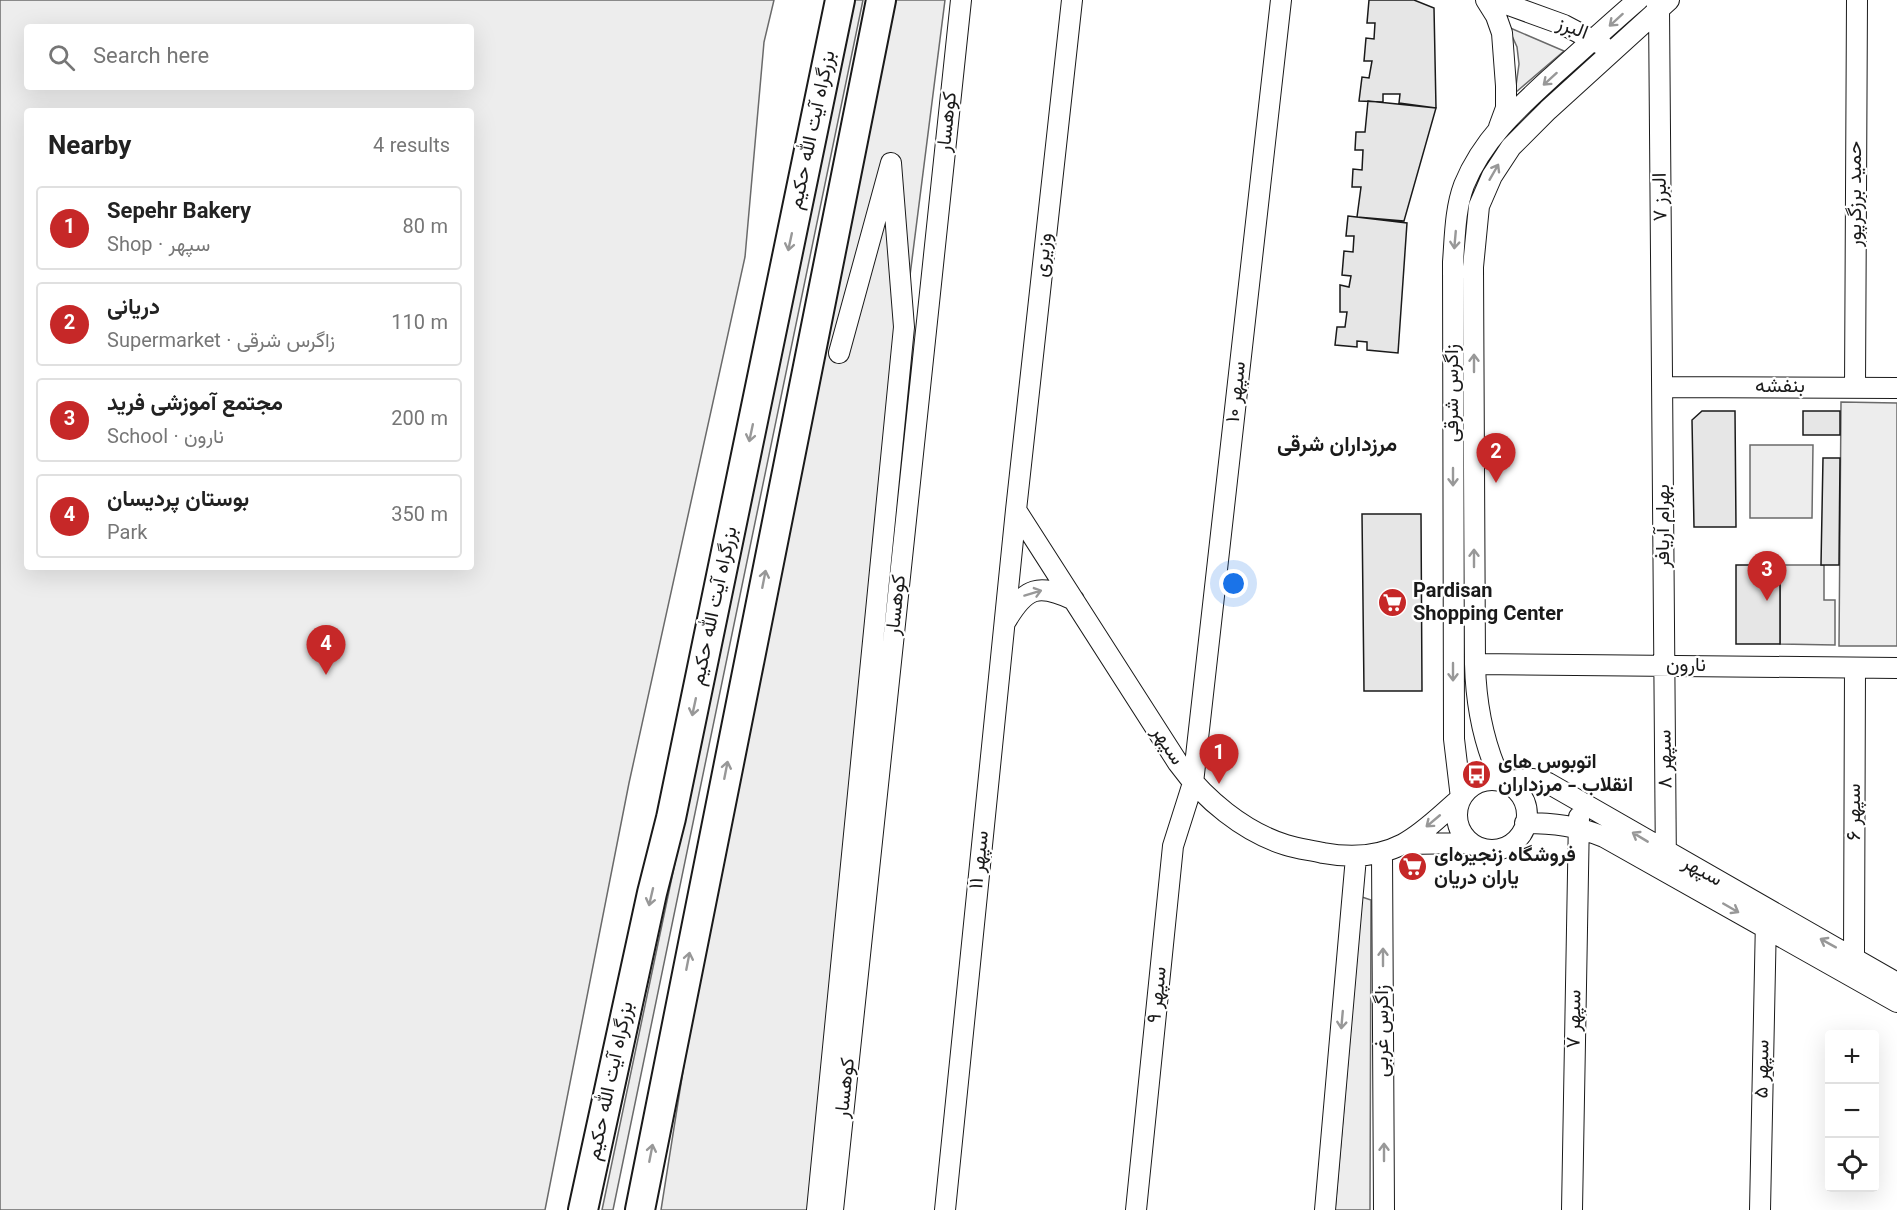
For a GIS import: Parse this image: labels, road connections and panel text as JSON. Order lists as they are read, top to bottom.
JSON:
{
  "streets": {
    "highway": ["بزرگراه آیت الله حکیم"],
    "street": [
      "البرز",
      "کوهسار",
      "حمید برزگرپور",
      "البرز ۷",
      "وزیری",
      "بنفشه",
      "سپهر ۱۰",
      "زاگرس شرقی",
      "بهرام آریافر",
      "نارون",
      "سپهر",
      "سپهر ۸",
      "سپهر ۶",
      "سپهر ۱۱",
      "سپهر ۹",
      "سپهر ۷",
      "زاگرس غربی",
      "سپهر ۵"
    ]
  },
  "crossings": [
    ["البرز", "زاگرس شرقی"],
    ["حمید برزگرپور", "بنفشه"],
    ["البرز ۷", "بنفشه"],
    ["البرز ۷", "بهرام آریافر"],
    ["وزیری", "سپهر"],
    ["وزیری", "سپهر ۱۱"],
    ["بنفشه", "بهرام آریافر"],
    ["سپهر ۱۰", "سپهر"],
    ["سپهر ۱۰", "سپهر ۹"],
    ["زاگرس شرقی", "نارون"],
    ["زاگرس شرقی", "سپهر"],
    ["بهرام آریافر", "نارون"],
    ["بهرام آریافر", "سپهر ۸"],
    ["نارون", "سپهر ۸"],
    ["نارون", "سپهر ۶"],
    ["سپهر", "سپهر ۸"],
    ["سپهر", "سپهر ۶"],
    ["سپهر", "سپهر ۱۱"],
    ["سپهر", "سپهر ۹"],
    ["سپهر", "سپهر ۷"],
    ["سپهر", "زاگرس غربی"],
    ["سپهر", "سپهر ۵"]
  ],
  "districts": ["مرزداران شرقی"],
  "places": {
    "supermarket": ["Pardisan Shopping Center", "فروشگاه زنجیره‌ای یاران دریان"],
    "bus stop": ["اتوبوس های انقلاب - مرزداران"]
  },
  "page": {
    "search": "Search here",
    "heading": ["Nearby", "4 results"],
    "list": [
      {
        "mark": "1",
        "name": "Sepehr Bakery",
        "note": "Shop · سپهر",
        "value": "80 m"
      },
      {
        "mark": "2",
        "name": "دریانی",
        "note": "Supermarket · زاگرس شرقی",
        "value": "110 m"
      },
      {
        "mark": "3",
        "name": "مجتمع آموزشی فرید",
        "note": "School · نارون",
        "value": "200 m"
      },
      {
        "mark": "4",
        "name": "بوستان پردیسان",
        "note": "Park",
        "value": "350 m"
      }
    ],
    "pins": [
      "2",
      "3",
      "4",
      "1"
    ],
    "map_buttons": ["+", "−"]
  }
}
